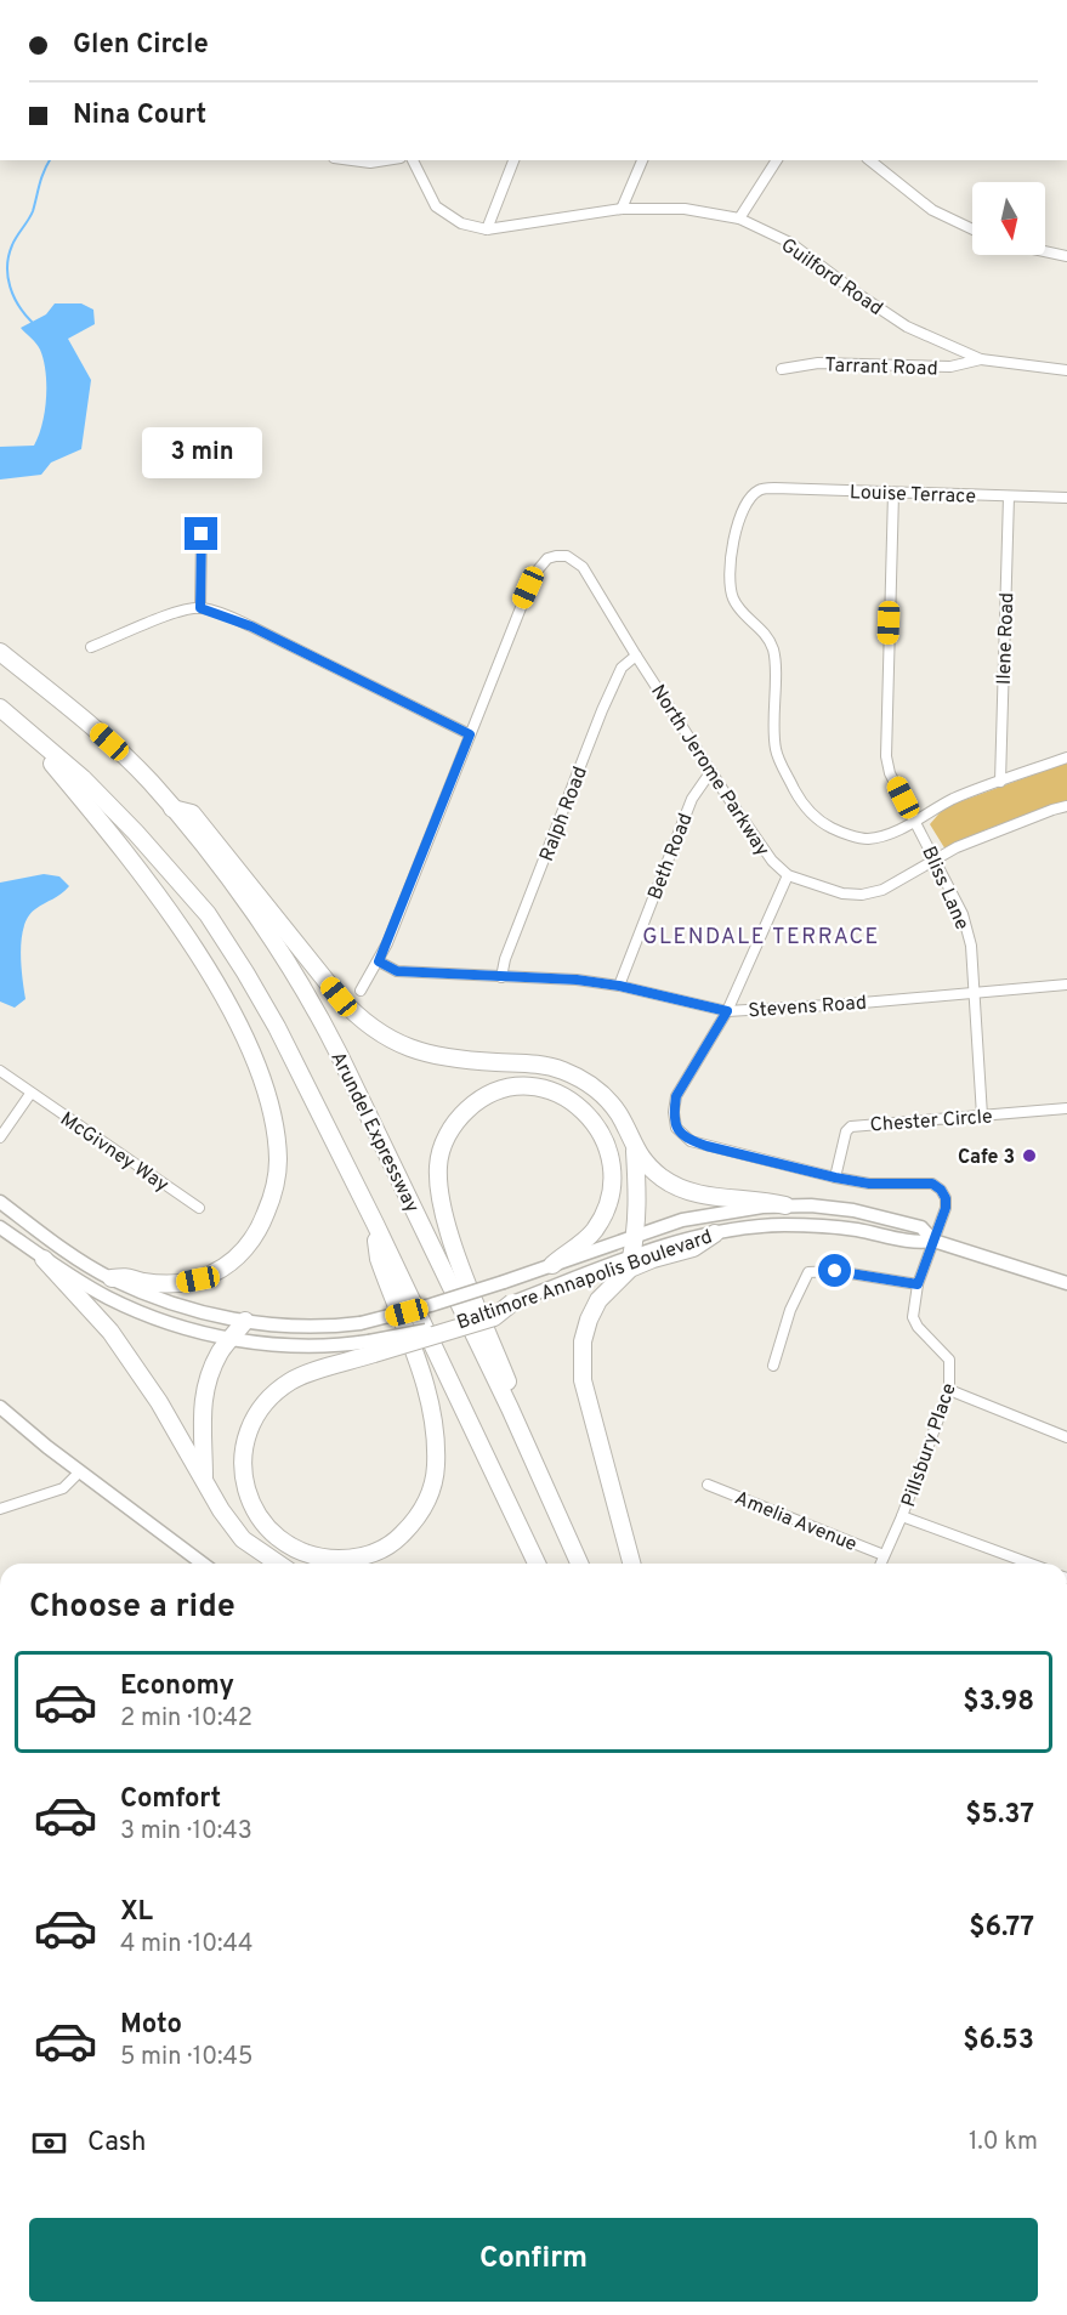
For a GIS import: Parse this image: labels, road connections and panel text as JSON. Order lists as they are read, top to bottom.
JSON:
{
  "streets": {
    "highway": ["Arundel Expressway"],
    "main road": ["Baltimore Annapolis Boulevard"],
    "street": [
      "Guilford Road",
      "Tarrant Road",
      "Louise Terrace",
      "Ilene Road",
      "North Jerome Parkway",
      "Ralph Road",
      "Beth Road",
      "Bliss Lane",
      "Stevens Road",
      "Chester Circle",
      "McGivney Way",
      "Pillsbury Place",
      "Amelia Avenue"
    ]
  },
  "crossings": [
    ["Guilford Road", "Tarrant Road"],
    ["Louise Terrace", "Ilene Road"],
    ["Louise Terrace", "Bliss Lane"],
    ["North Jerome Parkway", "Ralph Road"],
    ["North Jerome Parkway", "Beth Road"],
    ["North Jerome Parkway", "Bliss Lane"],
    ["Ralph Road", "Stevens Road"],
    ["Beth Road", "Stevens Road"],
    ["Bliss Lane", "Stevens Road"],
    ["Bliss Lane", "Chester Circle"],
    ["Chester Circle", "Pillsbury Place"],
    ["Baltimore Annapolis Boulevard", "Pillsbury Place"],
    ["Pillsbury Place", "Amelia Avenue"]
  ],
  "districts": ["GLENDALE TERRACE"],
  "places": ["Cafe 3"],
  "north": "bottom",
  "page": {
    "banner": ["Glen Circle", "Nina Court"],
    "bubble": "3 min",
    "heading": "Choose a ride",
    "list": [
      {
        "name": "Economy",
        "note": "2 min · 10:42",
        "value": "$3.98"
      },
      {
        "name": "Comfort",
        "note": "3 min · 10:43",
        "value": "$5.37"
      },
      {
        "name": "XL",
        "note": "4 min · 10:44",
        "value": "$6.77"
      },
      {
        "name": "Moto",
        "note": "5 min · 10:45",
        "value": "$6.53"
      }
    ],
    "pay": ["Cash", "1.0 km"],
    "buttons": "Confirm"
  }
}
